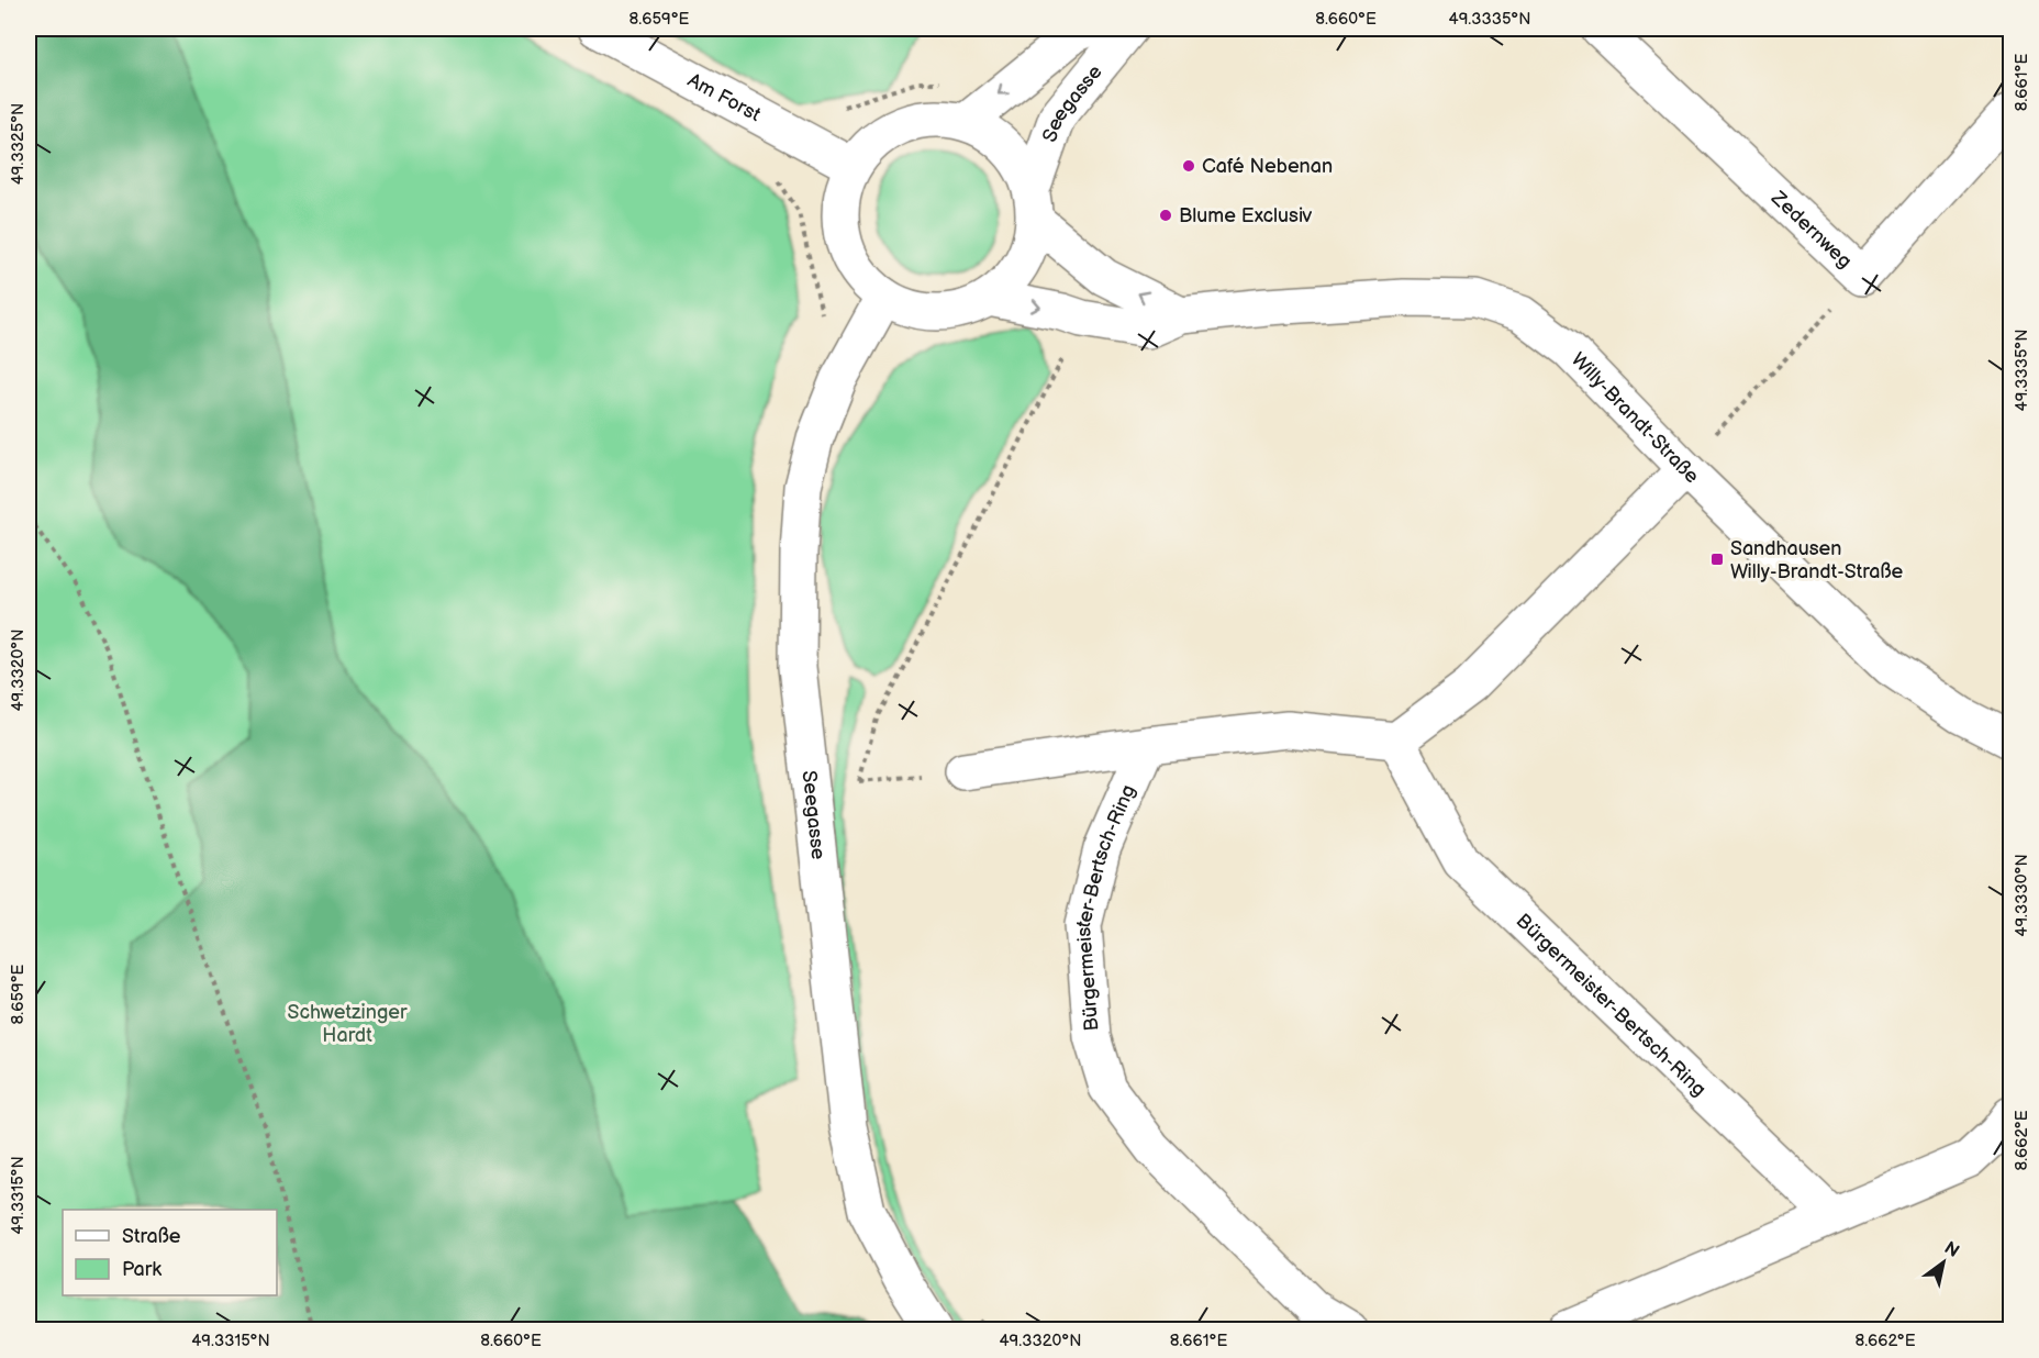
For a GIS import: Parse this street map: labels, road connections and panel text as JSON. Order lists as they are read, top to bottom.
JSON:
{
  "streets": {
    "street": [
      "Am Forst",
      "Seegasse",
      "Zedernweg",
      "Willy-Brandt-Straße",
      "Bürgermeister-Bertsch-Ring"
    ]
  },
  "crossings": [
    ["Am Forst", "Seegasse"],
    ["Am Forst", "Willy-Brandt-Straße"],
    ["Seegasse", "Willy-Brandt-Straße"]
  ],
  "parks": ["Schwetzinger Hardt"],
  "places": {
    "other": ["Café Nebenan", "Blume Exclusiv"],
    "transit": ["Sandhausen Willy-Brandt-Straße"]
  },
  "legend": ["Straße", "Park"],
  "north": "top right",
  "coordinates": [
    "8.659°E",
    "8.660°E",
    "49.3335°N",
    "8.661°E",
    "49.3325°N",
    "49.3320°N",
    "49.3330°N",
    "8.662°E",
    "49.3315°N"
  ]
}
